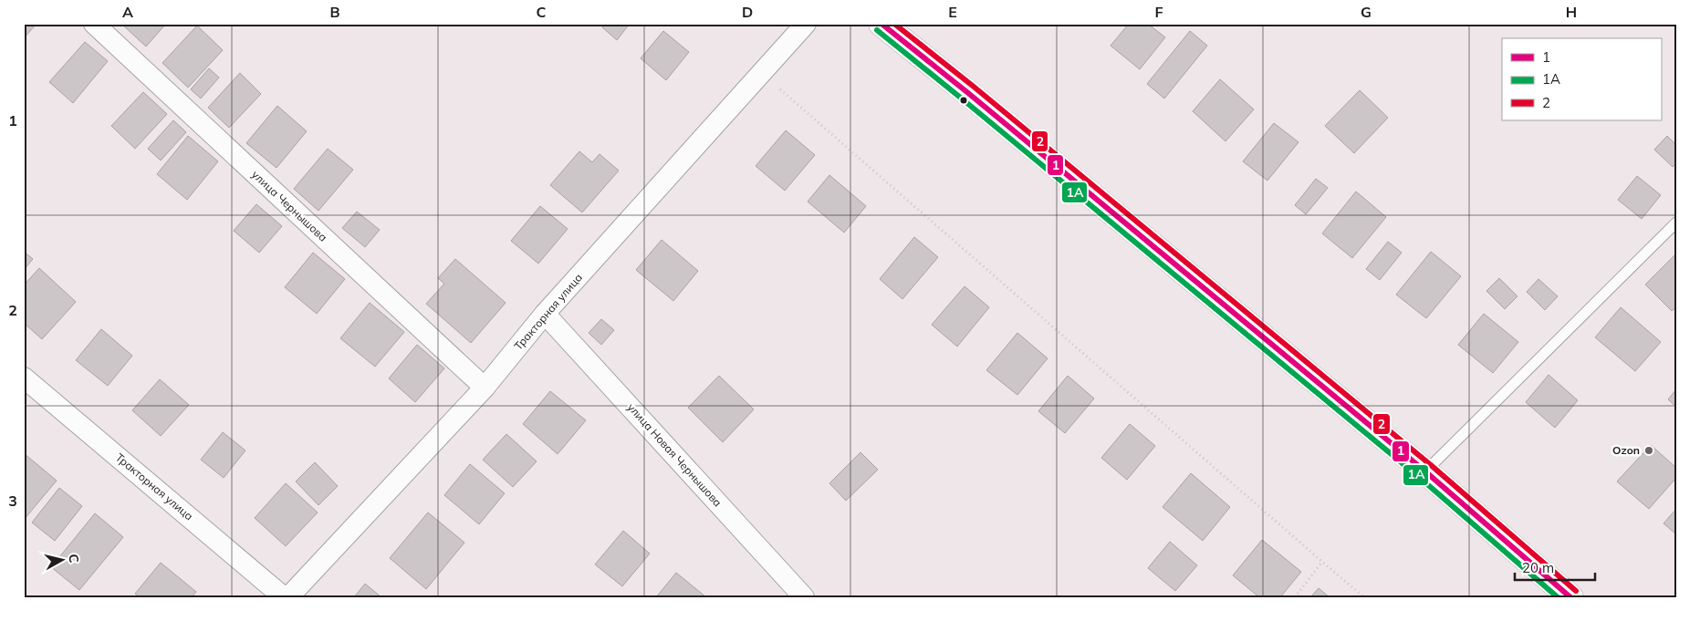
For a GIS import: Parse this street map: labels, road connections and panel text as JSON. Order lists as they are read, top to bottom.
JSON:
{
  "streets": {
    "street": ["улица Чернышова", "Тракторная улица", "улица Новая Чернышова"]
  },
  "crossings": [
    ["улица Чернышова", "Тракторная улица"],
    ["Тракторная улица", "улица Новая Чернышова"]
  ],
  "places": ["Ozon"],
  "lines": ["transit line 1", "transit line 2", "transit line 1А"],
  "legend": ["1", "1А", "2"],
  "scale_bar": "20 m",
  "north": "right",
  "grid": {
    "columns": [
      "A",
      "B",
      "C",
      "D",
      "E",
      "F",
      "G",
      "H"
    ],
    "rows": ["1", "2", "3"]
  }
}
